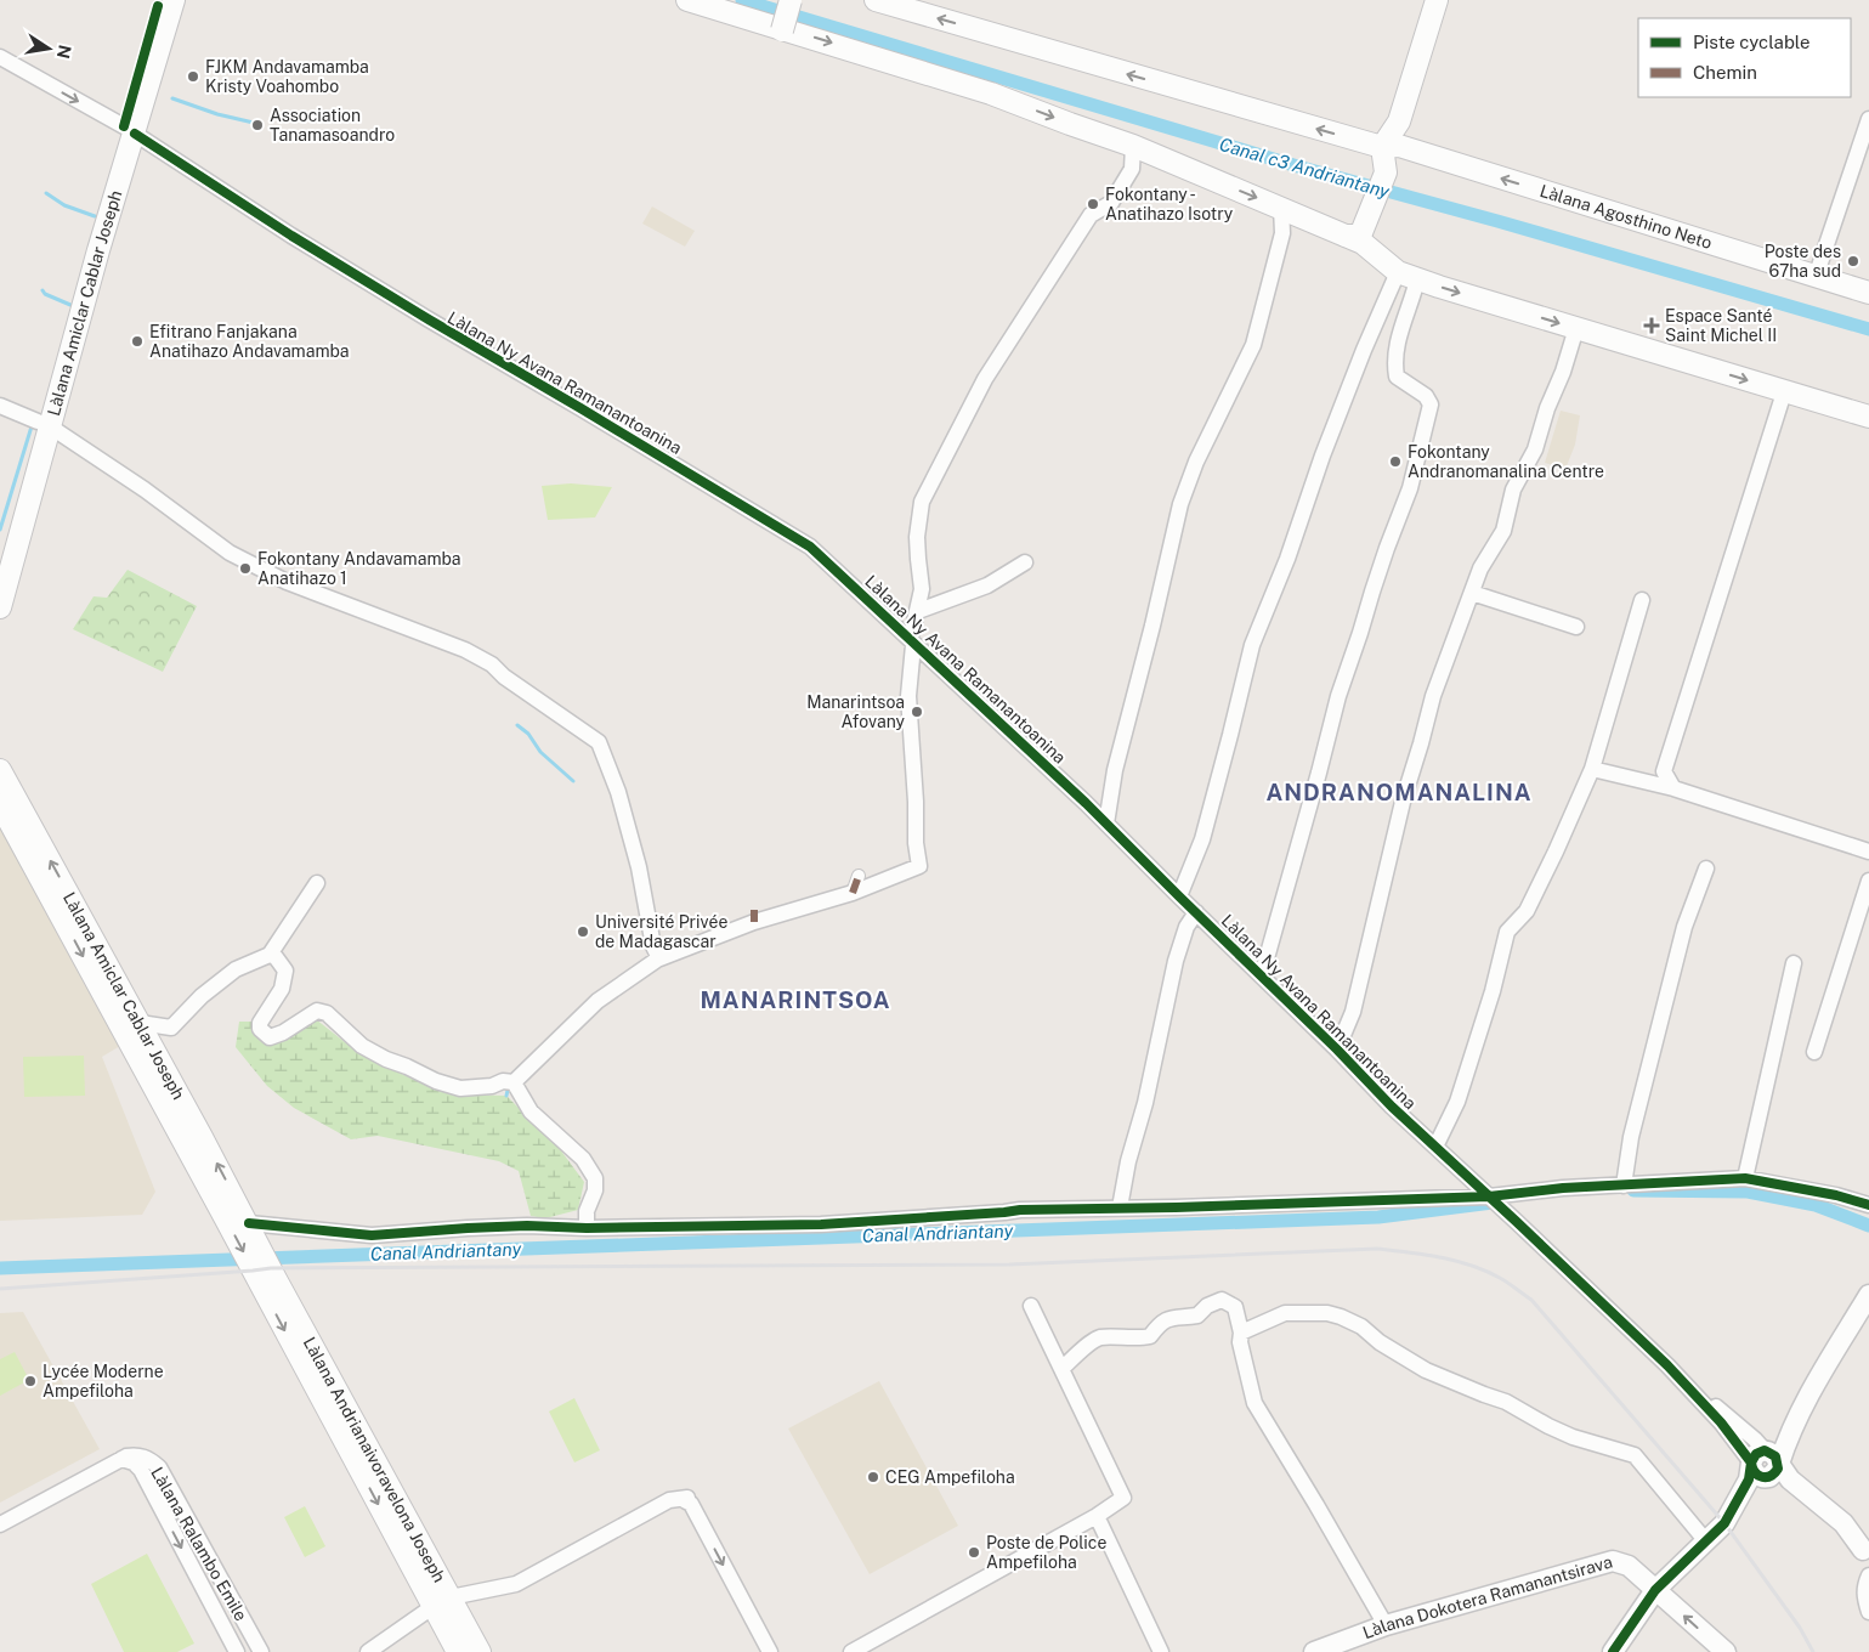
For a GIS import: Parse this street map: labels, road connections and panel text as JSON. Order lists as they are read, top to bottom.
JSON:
{
  "streets": {
    "main road": ["Làlana Agosthino Neto", "Làlana Amiclar Cablar Joseph", "Làlana Andrianaivoravelona Joseph"],
    "street": ["Làlana Ny Avana Ramanantoanina", "Làlana Ralambo Emile", "Làlana Dokotera Ramanantsirava"]
  },
  "crossings": [
    ["Làlana Amiclar Cablar Joseph", "Làlana Ny Avana Ramanantoanina"],
    ["Làlana Amiclar Cablar Joseph", "Làlana Andrianaivoravelona Joseph"]
  ],
  "districts": ["ANDRANOMANALINA", "MANARINTSOA"],
  "water": ["Canal c3 Andriantany", "Canal Andriantany"],
  "places": {
    "other": [
      "FJKM Andavamamba Kristy Voahombo",
      "Association Tanamasoandro",
      "Fokontany - Anatihazo Isotry",
      "Poste des 67ha sud",
      "Efitrano Fanjakana Anatihazo Andavamamba",
      "Fokontany Andranomanalina Centre",
      "Fokontany Andavamamba Anatihazo 1",
      "Manarintsoa Afovany",
      "Université Privée de Madagascar",
      "Lycée Moderne Ampefiloha",
      "CEG Ampefiloha",
      "Poste de Police Ampefiloha"
    ],
    "health": ["Espace Santé Saint Michel II"]
  },
  "legend": ["Piste cyclable", "Chemin"],
  "north": "right"
}
